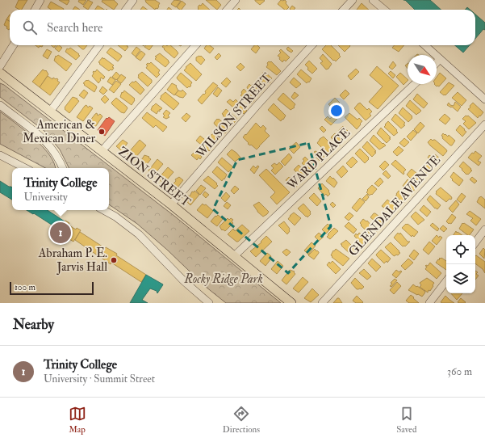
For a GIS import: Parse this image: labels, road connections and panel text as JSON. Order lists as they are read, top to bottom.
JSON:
{
  "streets": {
    "main road": ["ZION STREET"],
    "street": ["WILSON STREET", "WARD PLACE", "GLENDALE AVENUE"]
  },
  "crossings": [
    ["WILSON STREET", "ZION STREET"],
    ["WARD PLACE", "ZION STREET"]
  ],
  "parks": ["Rocky Ridge Park"],
  "places": ["American & Mexican Diner", "Abraham P. E. Jarvis Hall"],
  "scale_bar": "100 m",
  "north": "bottom right",
  "page": {
    "search": "Search here",
    "popup": ["Trinity College", "University"],
    "pins": "1",
    "scale": "100 m",
    "heading": "Nearby",
    "list": [
      {
        "mark": "1",
        "name": "Trinity College",
        "note": "University · Summit Street",
        "value": "360 m"
      }
    ],
    "nav": ["Map", "Directions", "Saved"]
  }
}
